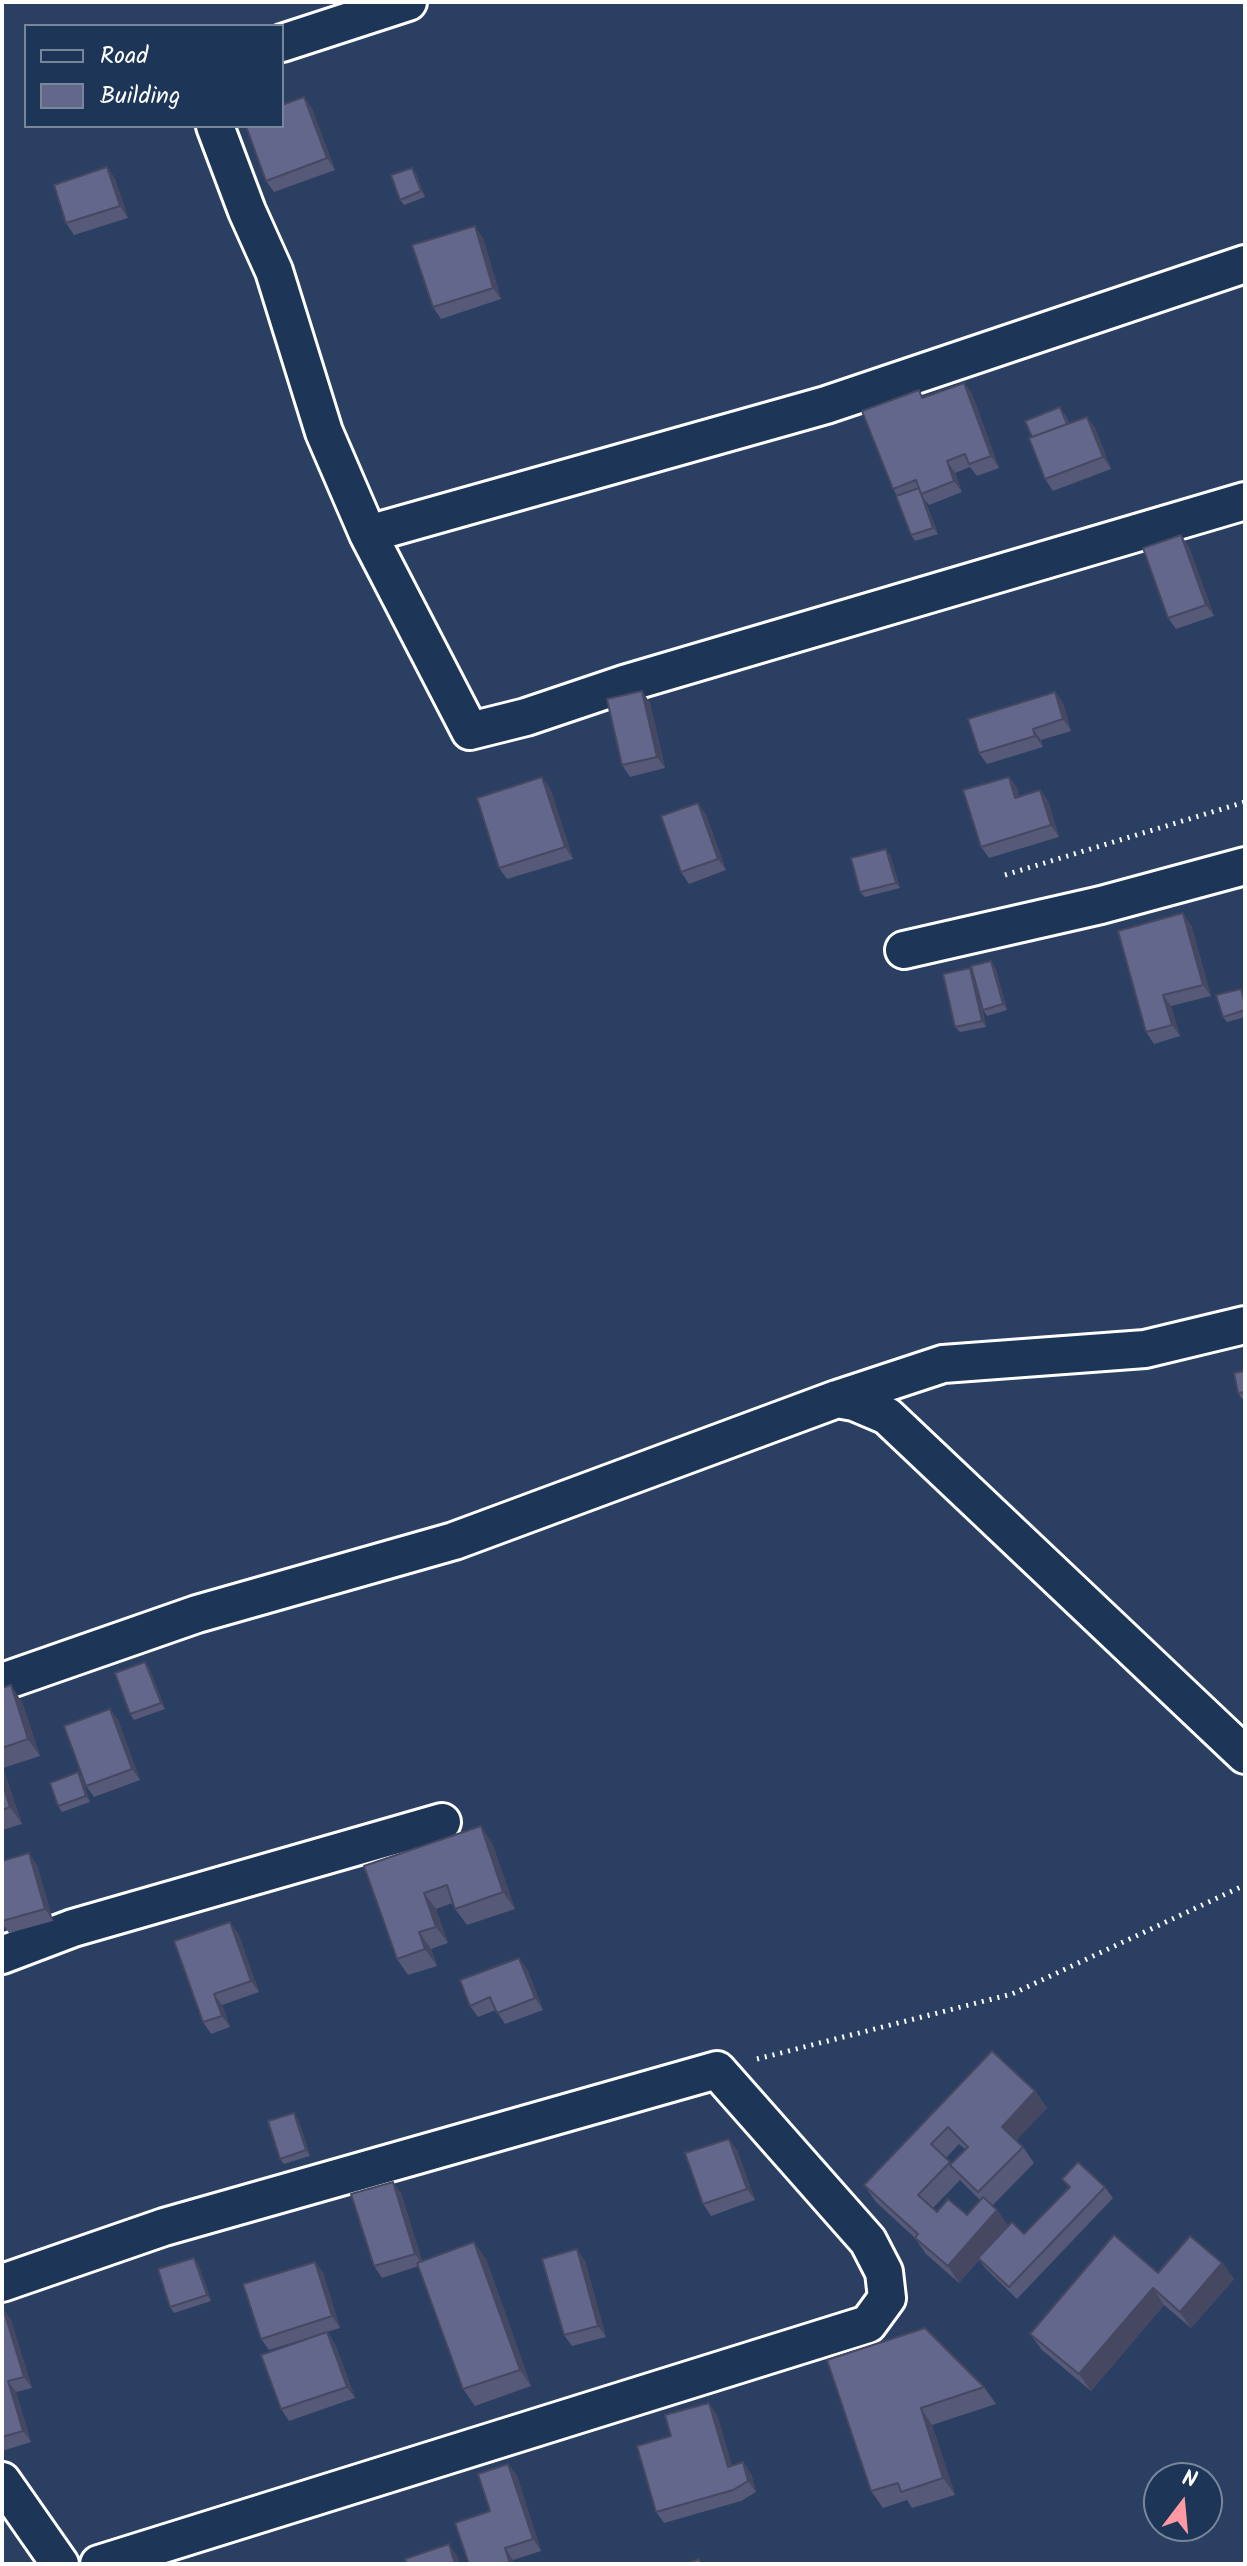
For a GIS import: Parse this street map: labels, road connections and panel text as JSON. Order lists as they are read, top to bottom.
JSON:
{
  "legend": ["Road", "Building"],
  "north": "top"
}
